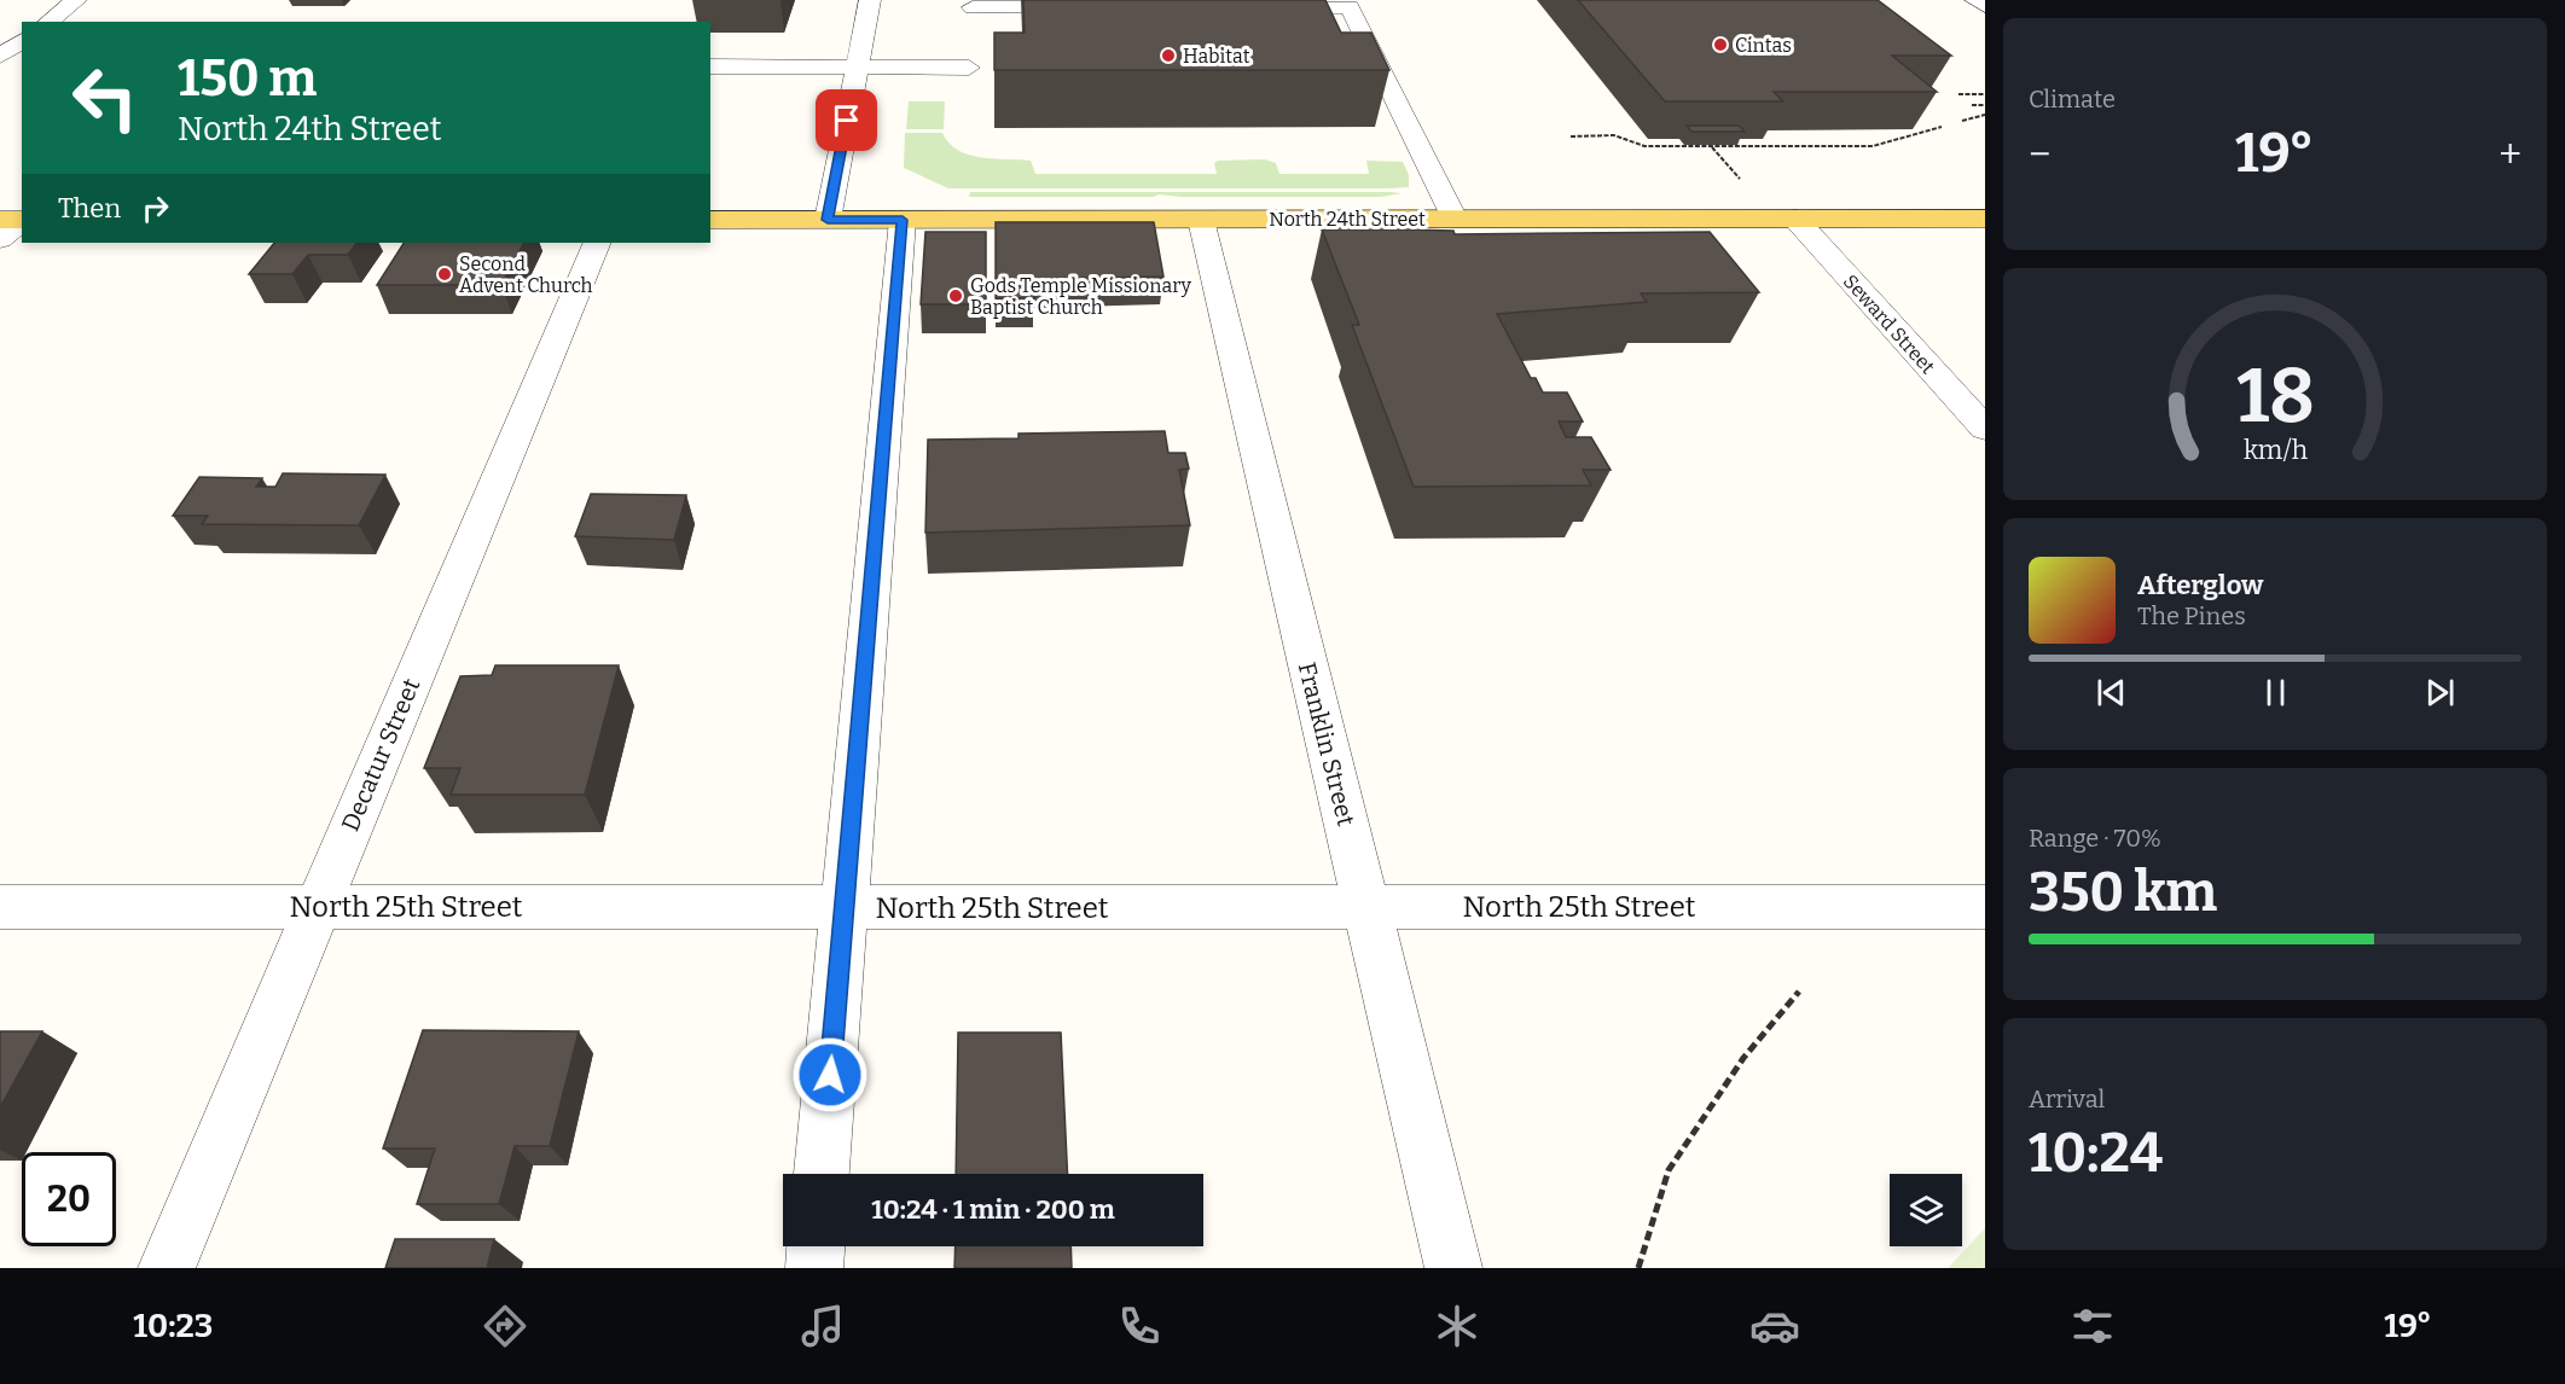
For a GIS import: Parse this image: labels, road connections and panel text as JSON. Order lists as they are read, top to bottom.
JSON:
{
  "streets": {
    "main road": ["North 24th Street"],
    "street": [
      "Seward Street",
      "Franklin Street",
      "Decatur Street",
      "North 25th Street"
    ]
  },
  "crossings": [
    ["North 24th Street", "Seward Street"],
    ["North 24th Street", "Franklin Street"],
    ["Franklin Street", "North 25th Street"],
    ["Decatur Street", "North 25th Street"]
  ],
  "places": [
    "Cintas",
    "Habitat",
    "Second Advent Church",
    "Gods Temple Missionary Baptist Church"
  ],
  "page": {
    "tile": [
      "Climate",
      ["Range · 70%", "350 km"],
      ["Arrival", "10:24"]
    ],
    "turn": ["150 m", "North 24th Street"],
    "heat": ["−", "19°", "+"],
    "then": "Then",
    "song": ["Afterglow", "The Pines"],
    "limit": "20",
    "trip": "10:24 · 1 min · 200 m",
    "tabs": ["10:23", "19°"],
    "gauge": ["18", "km/h"]
  }
}
